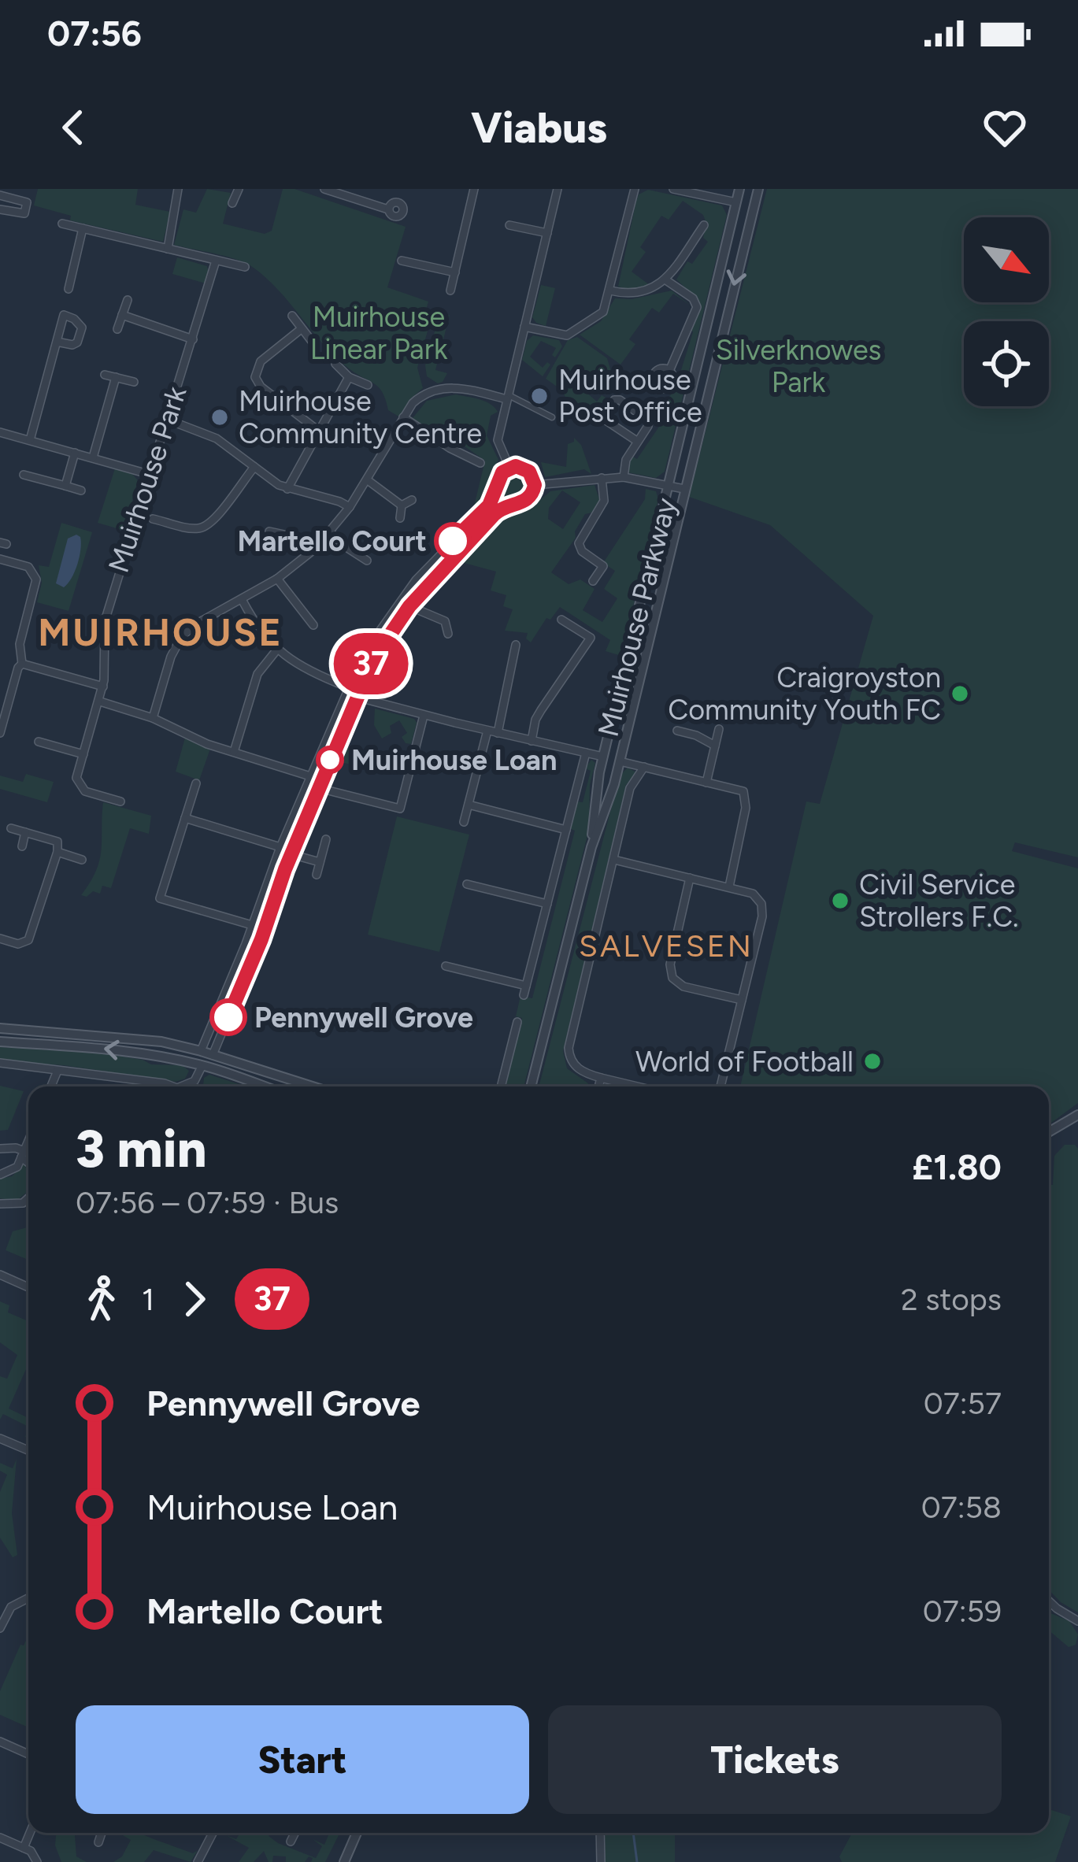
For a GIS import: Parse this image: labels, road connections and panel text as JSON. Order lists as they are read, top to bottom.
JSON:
{
  "streets": {
    "street": ["Muirhouse Park", "Muirhouse Parkway"]
  },
  "districts": ["MUIRHOUSE", "SALVESEN"],
  "parks": ["Muirhouse Linear Park", "Silverknowes Park"],
  "places": [
    "Muirhouse Post Office",
    "Muirhouse Community Centre",
    "Martello Court",
    "Craigroyston Community Youth FC",
    "Muirhouse Loan",
    "Civil Service Strollers F.C.",
    "Pennywell Grove",
    "World of Football"
  ],
  "lines": ["bus line 37"],
  "north": "bottom right",
  "page": {
    "status": "07:56",
    "header": "Viabus",
    "on_map": "37",
    "heading": ["3 min", "07:56 – 07:59 · Bus", "£1.80"],
    "legs": ["1", "37", "2 stops"],
    "list": [
      {
        "name": "Pennywell Grove",
        "value": "07:57"
      },
      {
        "name": "Muirhouse Loan",
        "value": "07:58"
      },
      {
        "name": "Martello Court",
        "value": "07:59"
      }
    ],
    "buttons": ["Start", "Tickets"]
  }
}
